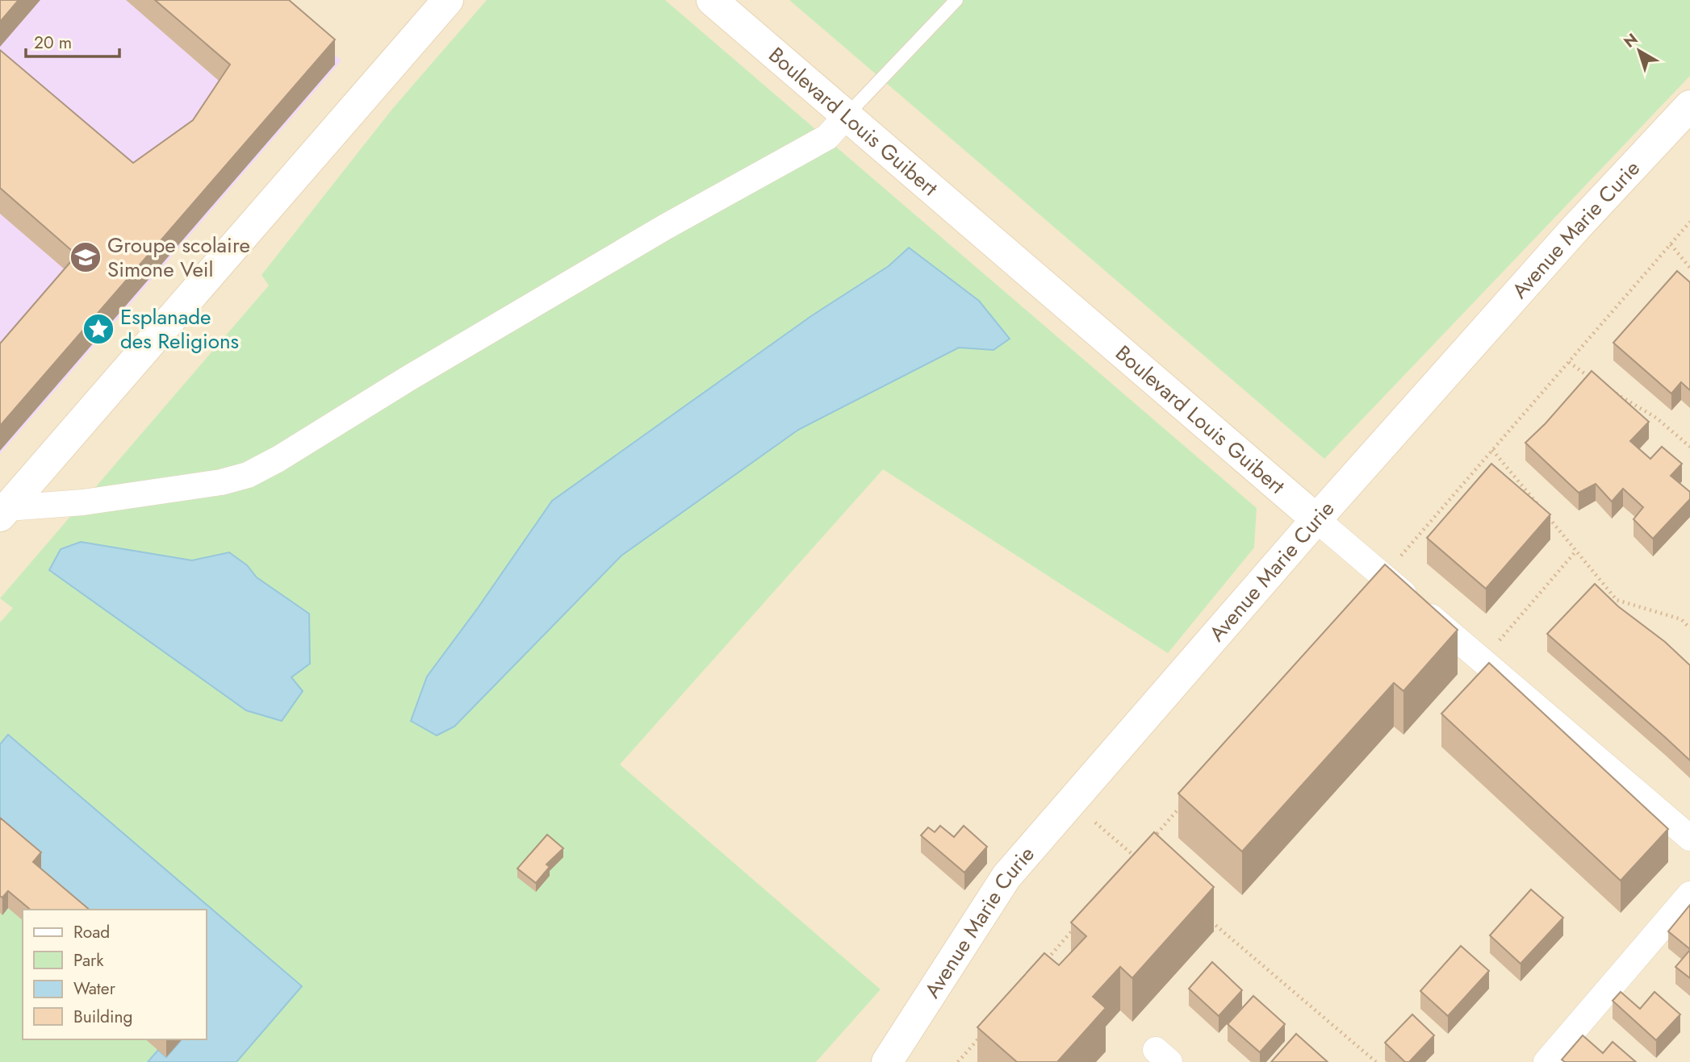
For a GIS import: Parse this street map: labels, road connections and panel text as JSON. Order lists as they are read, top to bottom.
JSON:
{
  "streets": {
    "street": ["Boulevard Louis Guibert", "Avenue Marie Curie"]
  },
  "crossings": [
    ["Boulevard Louis Guibert", "Avenue Marie Curie"]
  ],
  "places": {
    "school or university": ["Groupe scolaire Simone Veil"],
    "place": ["Esplanade des Religions"]
  },
  "legend": [
    "Road",
    "Park",
    "Water",
    "Building"
  ],
  "scale_bar": "20 m",
  "north": "top left"
}
